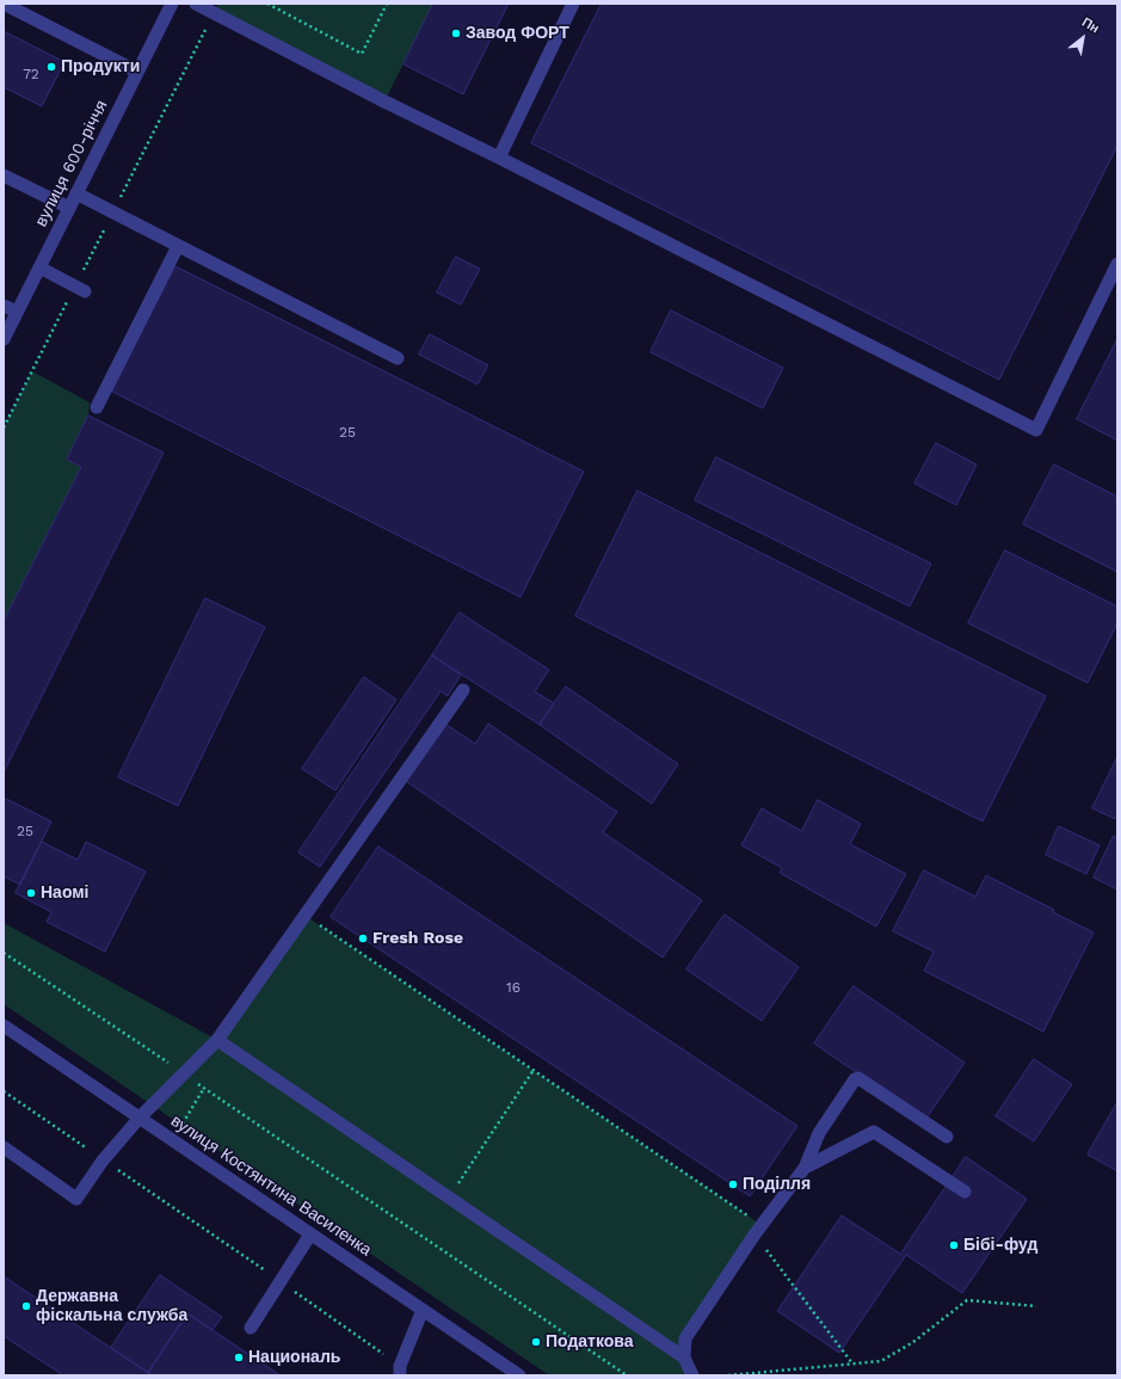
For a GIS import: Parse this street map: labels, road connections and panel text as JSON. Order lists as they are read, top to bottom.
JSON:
{
  "streets": {
    "street": ["вулиця 600-річчя", "вулиця Костянтина Василенка"]
  },
  "places": [
    "Завод ФОРТ",
    "Продукти",
    "Наомі",
    "Fresh Rose",
    "Поділля",
    "Бібі-фуд",
    "Державна фіскальна служба",
    "Податкова",
    "Националь"
  ],
  "house_numbers": [
    "72",
    "25",
    "25",
    "16"
  ],
  "north": "top right"
}
